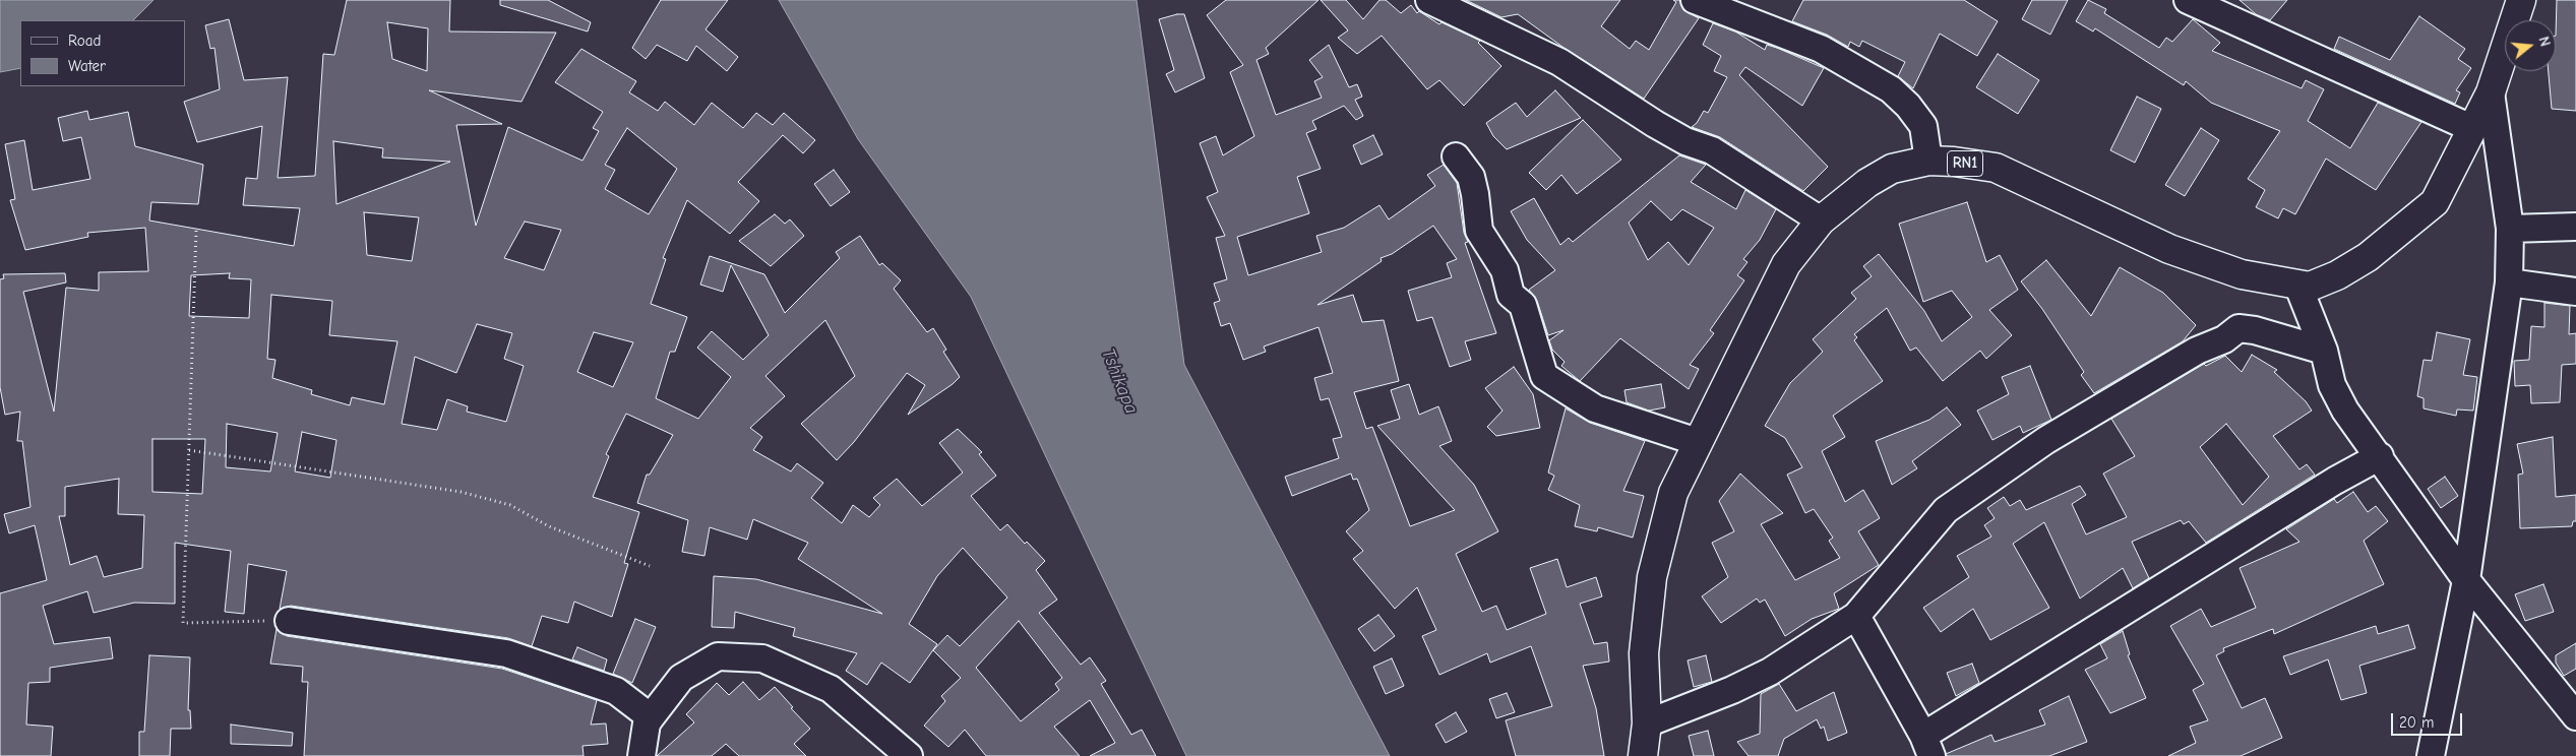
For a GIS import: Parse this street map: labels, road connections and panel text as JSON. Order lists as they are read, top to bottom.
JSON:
{
  "streets": {
    "highway": ["RN1"]
  },
  "water": ["Tshikapa"],
  "legend": ["Road", "Water"],
  "scale_bar": "20 m",
  "north": "right"
}
